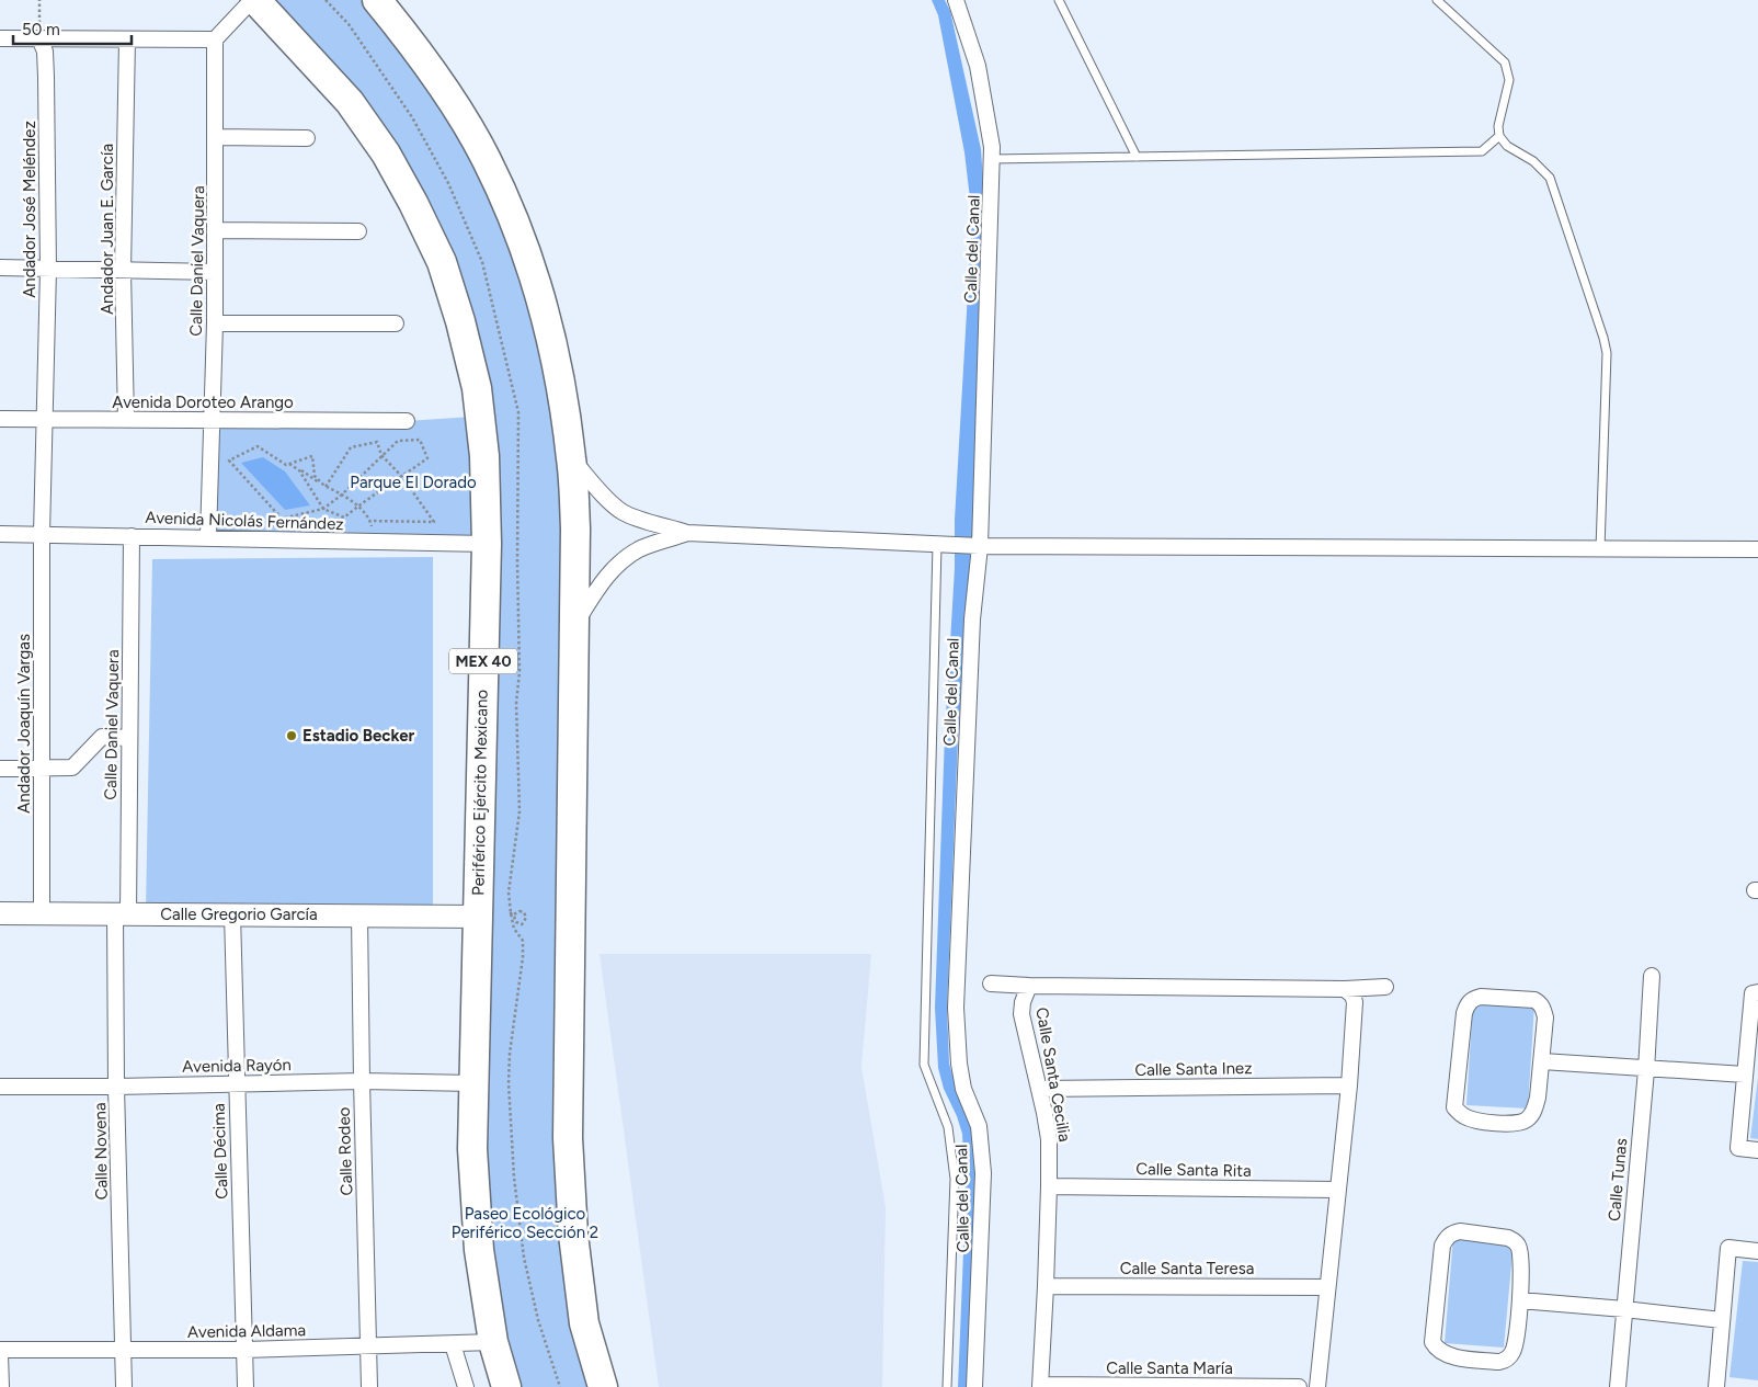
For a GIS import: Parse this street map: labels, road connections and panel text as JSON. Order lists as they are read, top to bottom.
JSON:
{
  "streets": {
    "highway": ["MEX 40", "Periférico Ejército Mexicano"],
    "street": [
      "Andador José Meléndez",
      "Andador Juan E. García",
      "Calle del Canal",
      "Calle Daniel Vaquera",
      "Avenida Doroteo Arango",
      "Avenida Nicolás Fernández",
      "Andador Joaquín Vargas",
      "Calle Gregorio García",
      "Avenida Rayón",
      "Calle Santa Inez",
      "Calle Santa Cecilia",
      "Calle Novena",
      "Calle Décima",
      "Calle Rodeo",
      "Calle Santa Rita",
      "Calle Tunas",
      "Calle Santa Teresa",
      "Avenida Aldama",
      "Calle Santa María"
    ]
  },
  "crossings": [
    ["Andador José Meléndez", "Avenida Doroteo Arango"],
    ["Andador José Meléndez", "Avenida Nicolás Fernández"],
    ["Andador José Meléndez", "Andador Joaquín Vargas"],
    ["Andador Juan E. García", "Avenida Doroteo Arango"],
    ["Calle Daniel Vaquera", "Avenida Doroteo Arango"],
    ["Calle Daniel Vaquera", "Avenida Nicolás Fernández"],
    ["Calle Daniel Vaquera", "Calle Gregorio García"],
    ["Calle Daniel Vaquera", "Calle Novena"],
    ["Avenida Nicolás Fernández", "Andador Joaquín Vargas"],
    ["Avenida Nicolás Fernández", "Periférico Ejército Mexicano"],
    ["Andador Joaquín Vargas", "Calle Gregorio García"],
    ["Periférico Ejército Mexicano", "Calle Gregorio García"],
    ["Periférico Ejército Mexicano", "Avenida Rayón"],
    ["Periférico Ejército Mexicano", "Avenida Aldama"],
    ["Calle Gregorio García", "Calle Novena"],
    ["Calle Gregorio García", "Calle Décima"],
    ["Calle Gregorio García", "Calle Rodeo"],
    ["Avenida Rayón", "Calle Novena"],
    ["Avenida Rayón", "Calle Décima"],
    ["Avenida Rayón", "Calle Rodeo"],
    ["Calle Santa Inez", "Calle Santa Cecilia"],
    ["Calle Santa Cecilia", "Calle Santa Rita"],
    ["Calle Santa Cecilia", "Calle Santa Teresa"],
    ["Calle Santa Cecilia", "Calle Santa María"],
    ["Calle Novena", "Avenida Aldama"],
    ["Calle Décima", "Avenida Aldama"],
    ["Calle Rodeo", "Avenida Aldama"]
  ],
  "parks": ["Parque El Dorado", "Paseo Ecológico Periférico Sección 2"],
  "places": ["Estadio Becker"],
  "scale_bar": "50 m"
}
